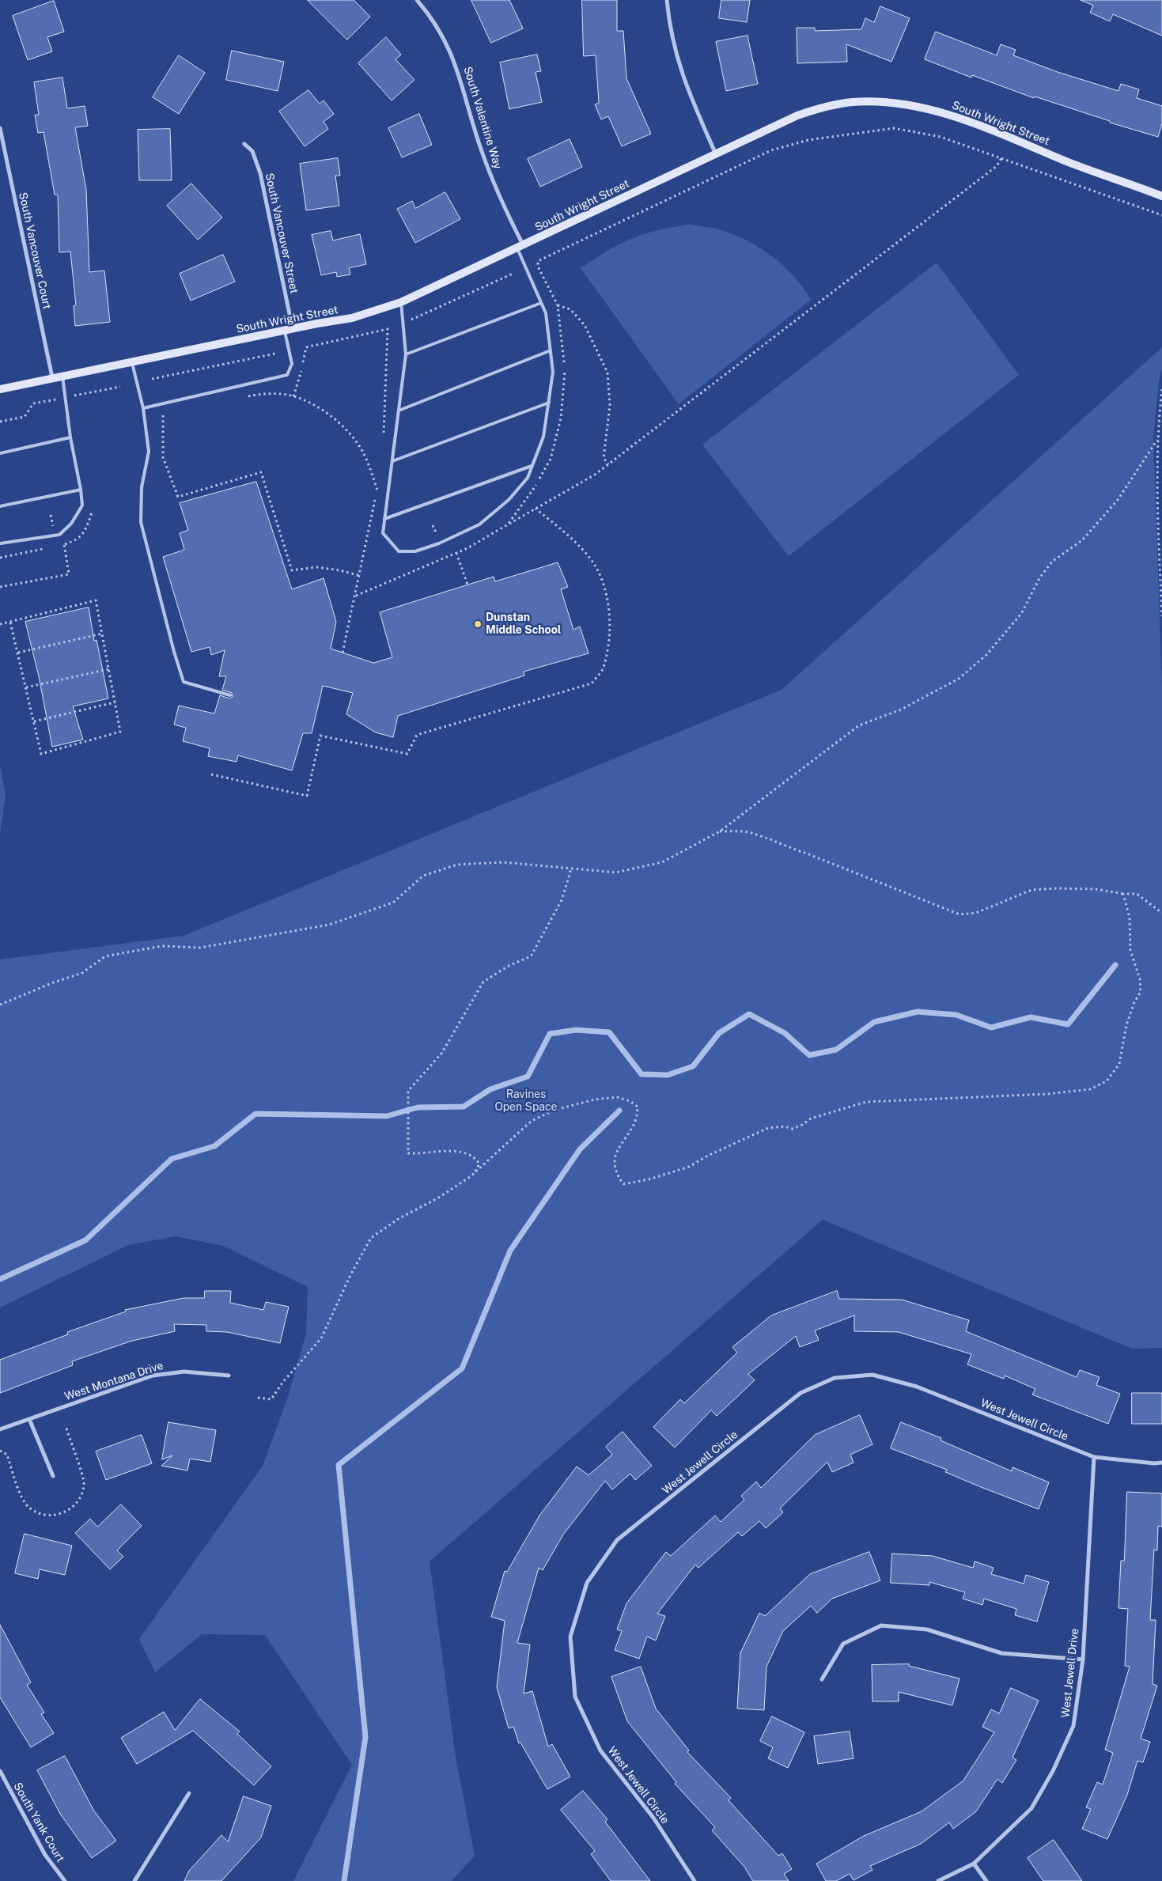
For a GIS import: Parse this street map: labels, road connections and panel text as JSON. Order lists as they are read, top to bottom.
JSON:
{
  "streets": {
    "street": [
      "South Valentine Way",
      "South Wright Street",
      "South Vancouver Street",
      "South Vancouver Court",
      "West Montana Drive",
      "West Jewell Circle",
      "West Jewell Drive",
      "South Yank Court"
    ]
  },
  "crossings": [
    ["South Valentine Way", "South Wright Street"],
    ["South Wright Street", "South Vancouver Street"],
    ["South Wright Street", "South Vancouver Court"],
    ["West Jewell Circle", "West Jewell Drive"]
  ],
  "parks": ["Ravines Open Space"],
  "places": ["Dunstan Middle School"]
}
